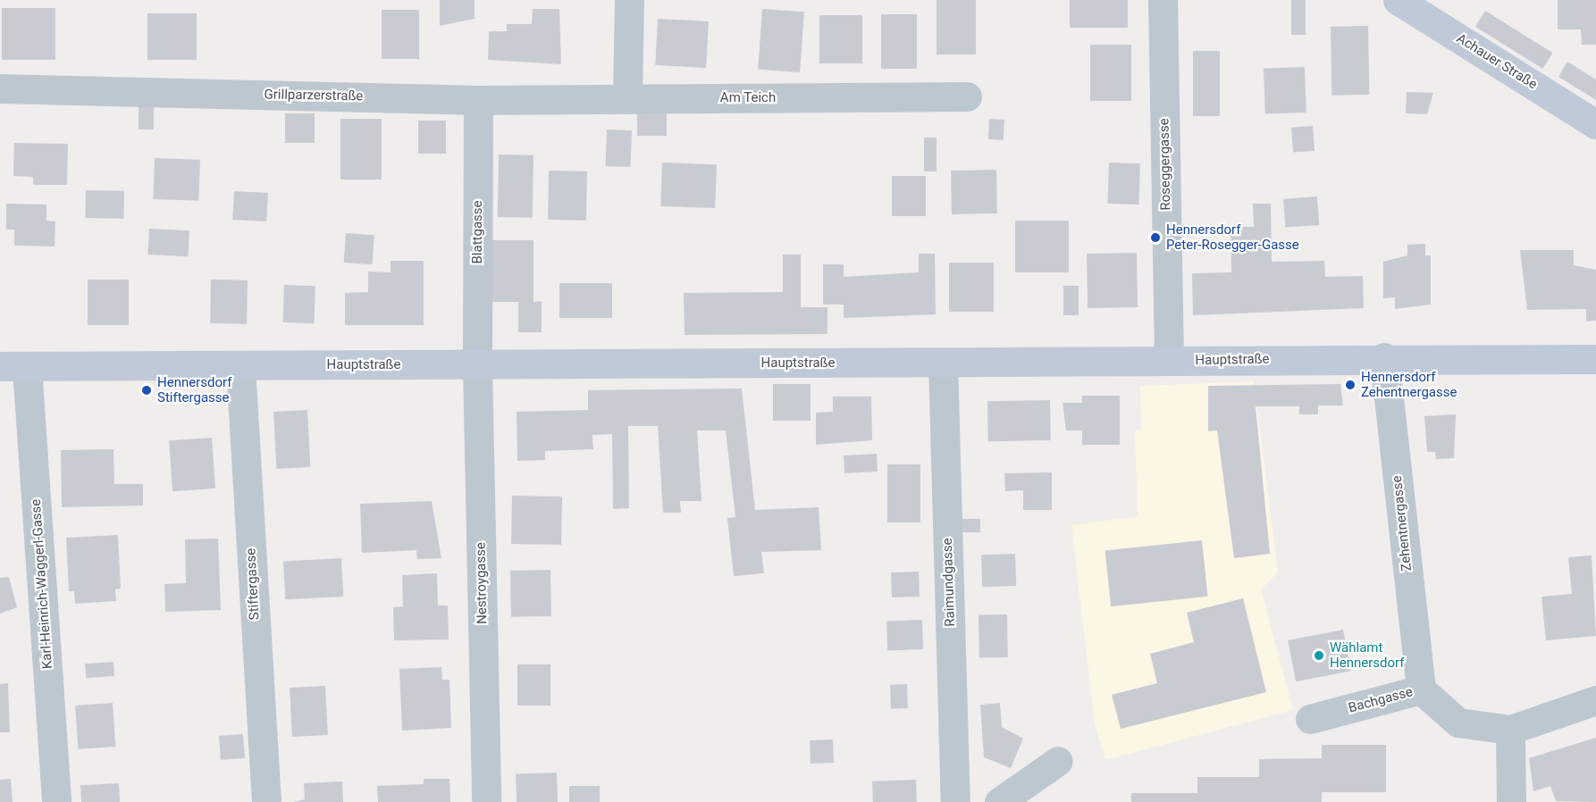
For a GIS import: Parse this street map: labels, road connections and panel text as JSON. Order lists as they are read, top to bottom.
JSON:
{
  "streets": {
    "street": [
      "Achauer Straße",
      "Grillparzerstraße",
      "Am Teich",
      "Roseggergasse",
      "Blattgasse",
      "Hauptstraße",
      "Zehentnergasse",
      "Raimundgasse",
      "Nestroygasse",
      "Karl-Heinrich-Waggerl-Gasse",
      "Stiftergasse",
      "Bachgasse"
    ]
  },
  "crossings": [
    ["Grillparzerstraße", "Am Teich"],
    ["Grillparzerstraße", "Blattgasse"],
    ["Roseggergasse", "Hauptstraße"],
    ["Blattgasse", "Hauptstraße"],
    ["Blattgasse", "Nestroygasse"],
    ["Hauptstraße", "Zehentnergasse"],
    ["Hauptstraße", "Raimundgasse"],
    ["Hauptstraße", "Nestroygasse"],
    ["Hauptstraße", "Karl-Heinrich-Waggerl-Gasse"],
    ["Hauptstraße", "Stiftergasse"],
    ["Zehentnergasse", "Bachgasse"]
  ],
  "places": [
    "Hennersdorf Peter-Rosegger-Gasse",
    "Hennersdorf Zehentnergasse",
    "Hennersdorf Stiftergasse",
    "Wählamt Hennersdorf"
  ]
}
